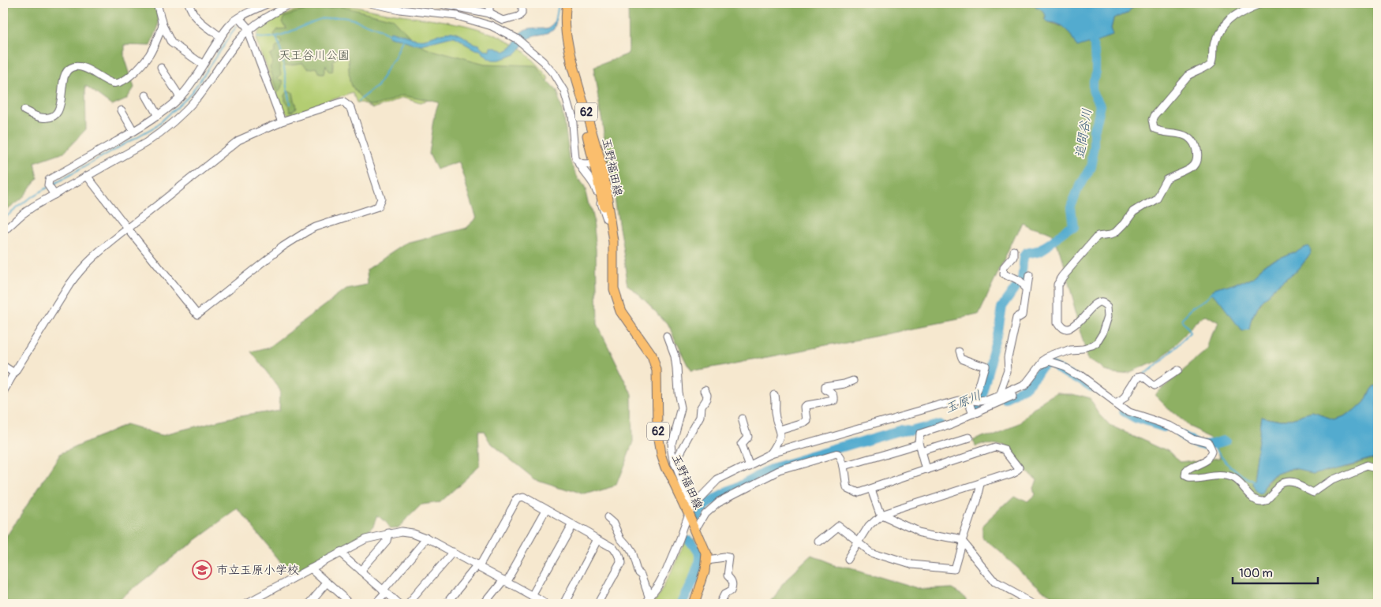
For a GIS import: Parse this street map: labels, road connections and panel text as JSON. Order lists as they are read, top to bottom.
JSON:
{
  "streets": {
    "main road": ["62", "玉野福田線"]
  },
  "water": ["追間谷川", "玉原川"],
  "parks": ["天王谷川公園"],
  "places": {
    "school or university": ["市立玉原小学校"]
  },
  "scale_bar": "100 m"
}
